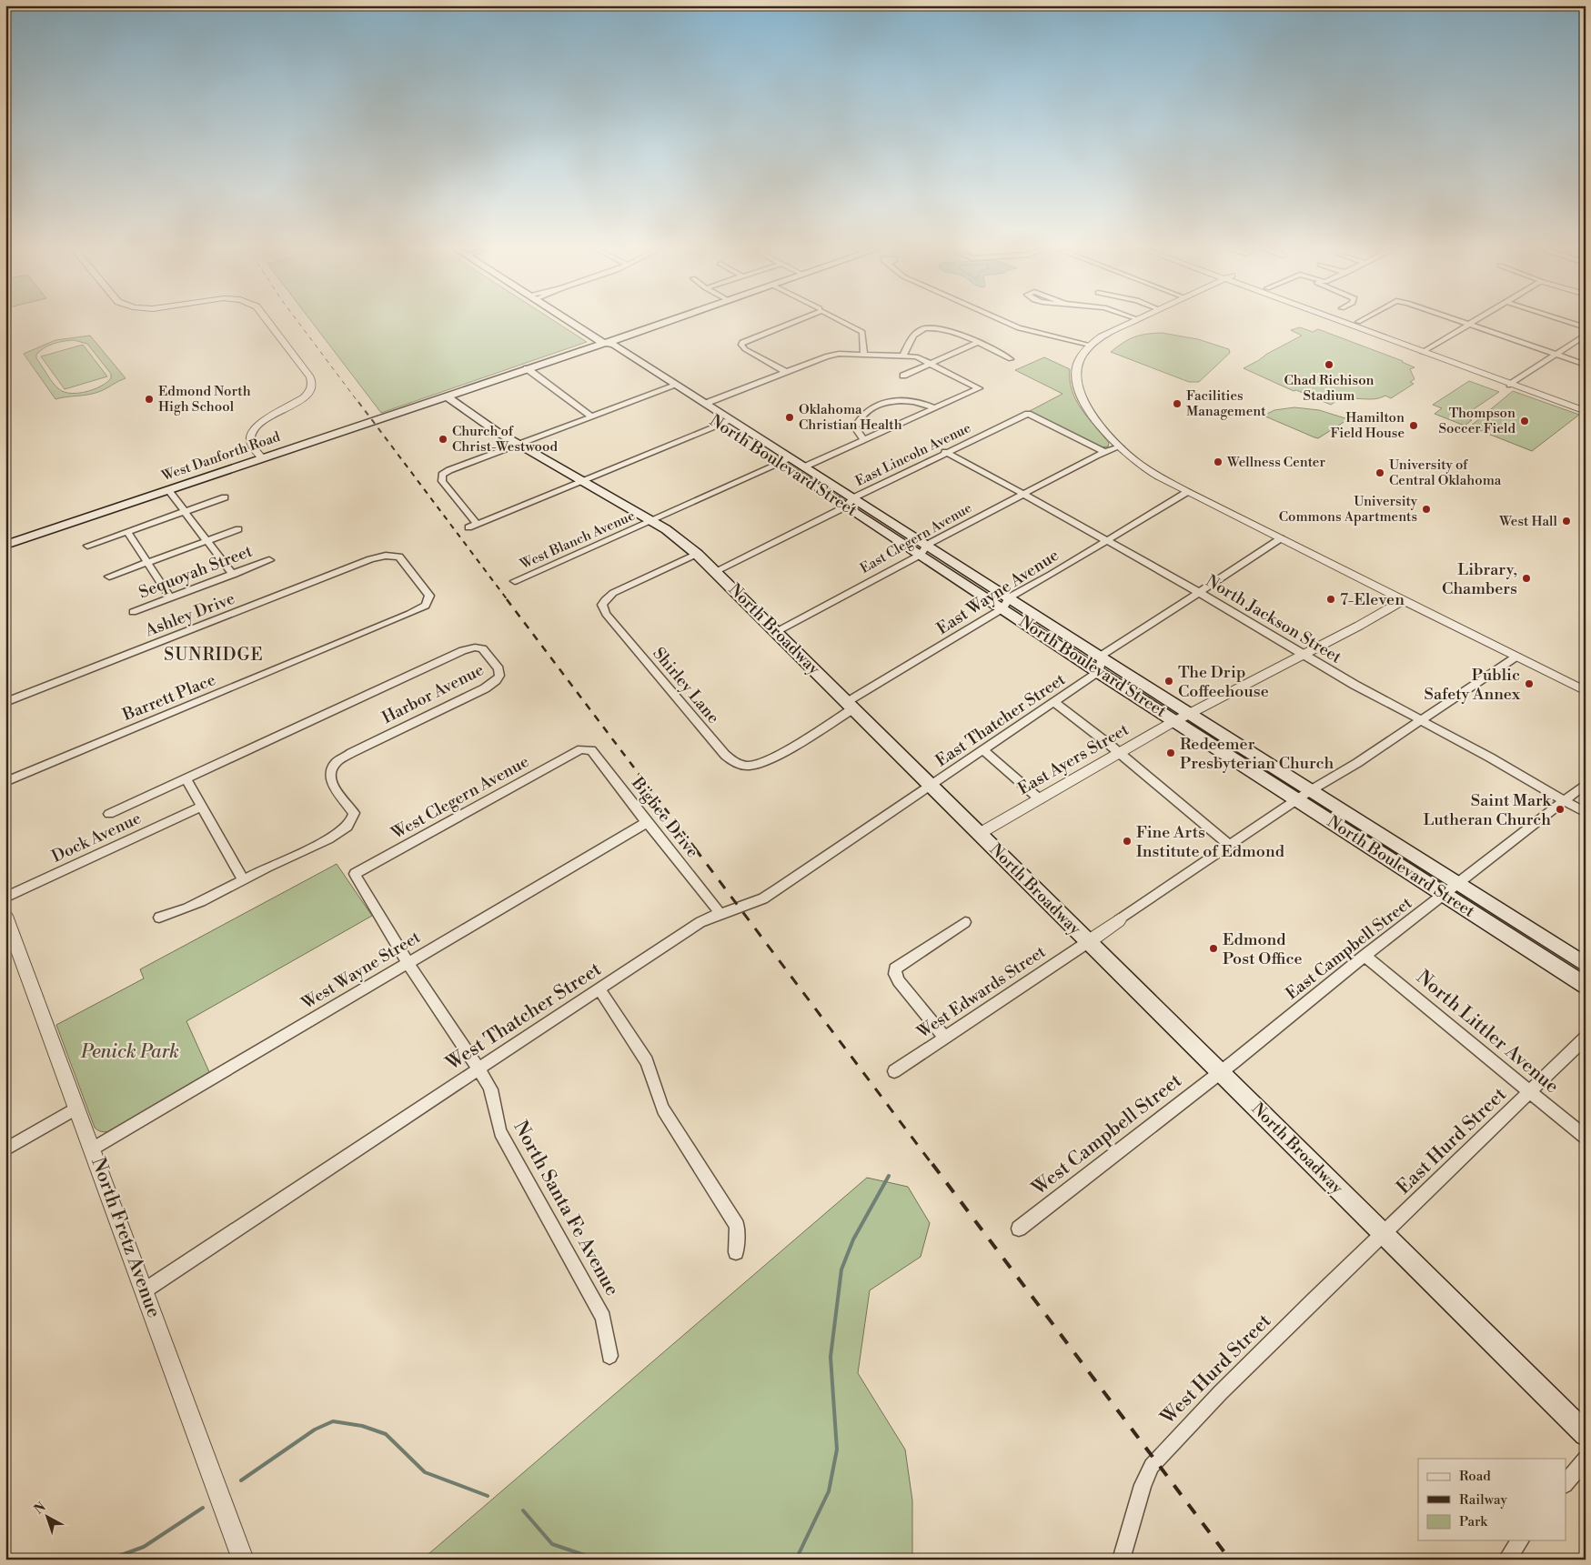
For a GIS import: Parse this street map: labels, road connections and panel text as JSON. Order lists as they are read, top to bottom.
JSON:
{
  "streets": {
    "main road": ["West Danforth Road", "North Boulevard Street", "North Broadway"],
    "street": [
      "East Lincoln Avenue",
      "East Clegern Avenue",
      "West Blanch Avenue",
      "Sequoyah Street",
      "East Wayne Avenue",
      "Ashley Drive",
      "North Jackson Street",
      "Shirley Lane",
      "Harbor Avenue",
      "Barrett Place",
      "East Thatcher Street",
      "East Ayers Street",
      "West Clegern Avenue",
      "Bigbee Drive",
      "Dock Avenue",
      "East Campbell Street",
      "West Wayne Street",
      "West Edwards Street",
      "West Thatcher Street",
      "North Littler Avenue",
      "West Campbell Street",
      "East Hurd Street",
      "North Santa Fe Avenue",
      "North Fretz Avenue",
      "West Hurd Street"
    ]
  },
  "crossings": [
    ["East Lincoln Avenue", "North Boulevard Street"],
    ["East Lincoln Avenue", "East Clegern Avenue"],
    ["East Lincoln Avenue", "North Jackson Street"],
    ["East Lincoln Avenue", "North Broadway"],
    ["West Danforth Road", "North Boulevard Street"],
    ["West Danforth Road", "North Broadway"],
    ["North Boulevard Street", "East Clegern Avenue"],
    ["North Boulevard Street", "West Blanch Avenue"],
    ["North Boulevard Street", "East Wayne Avenue"],
    ["North Boulevard Street", "East Thatcher Street"],
    ["North Boulevard Street", "East Ayers Street"],
    ["North Boulevard Street", "East Campbell Street"],
    ["East Clegern Avenue", "North Jackson Street"],
    ["East Clegern Avenue", "North Broadway"],
    ["West Blanch Avenue", "North Broadway"],
    ["East Wayne Avenue", "North Jackson Street"],
    ["East Wayne Avenue", "North Broadway"],
    ["East Wayne Avenue", "Shirley Lane"],
    ["Ashley Drive", "Barrett Place"],
    ["North Jackson Street", "East Ayers Street"],
    ["North Jackson Street", "East Campbell Street"],
    ["North Broadway", "Shirley Lane"],
    ["North Broadway", "East Thatcher Street"],
    ["North Broadway", "East Ayers Street"],
    ["North Broadway", "East Campbell Street"],
    ["North Broadway", "West Edwards Street"],
    ["North Broadway", "West Thatcher Street"],
    ["North Broadway", "West Campbell Street"],
    ["North Broadway", "East Hurd Street"],
    ["North Broadway", "West Hurd Street"],
    ["East Thatcher Street", "West Thatcher Street"],
    ["West Clegern Avenue", "Bigbee Drive"],
    ["West Clegern Avenue", "North Santa Fe Avenue"],
    ["Bigbee Drive", "West Wayne Street"],
    ["Bigbee Drive", "West Thatcher Street"],
    ["East Campbell Street", "North Littler Avenue"],
    ["East Campbell Street", "West Campbell Street"],
    ["West Wayne Street", "North Santa Fe Avenue"],
    ["West Wayne Street", "North Fretz Avenue"],
    ["West Thatcher Street", "North Santa Fe Avenue"],
    ["West Thatcher Street", "North Fretz Avenue"],
    ["North Littler Avenue", "East Hurd Street"],
    ["East Hurd Street", "West Hurd Street"]
  ],
  "districts": ["SUNRIDGE"],
  "parks": ["Penick Park"],
  "places": [
    "Chad Richison Stadium",
    "Edmond North High School",
    "Facilities Management",
    "Oklahoma Christian Health",
    "Thompson Soccer Field",
    "Hamilton Field House",
    "Church of Christ-Westwood",
    "Wellness Center",
    "University of Central Oklahoma",
    "University Commons Apartments",
    "West Hall",
    "Library, Chambers",
    "7-Eleven",
    "The Drip Coffeehouse",
    "Public Safety Annex",
    "Redeemer Presbyterian Church",
    "Saint Mark Lutheran Church",
    "Fine Arts Institute of Edmond",
    "Edmond Post Office"
  ],
  "legend": ["Road", "Railway", "Park"],
  "north": "top left"
}
